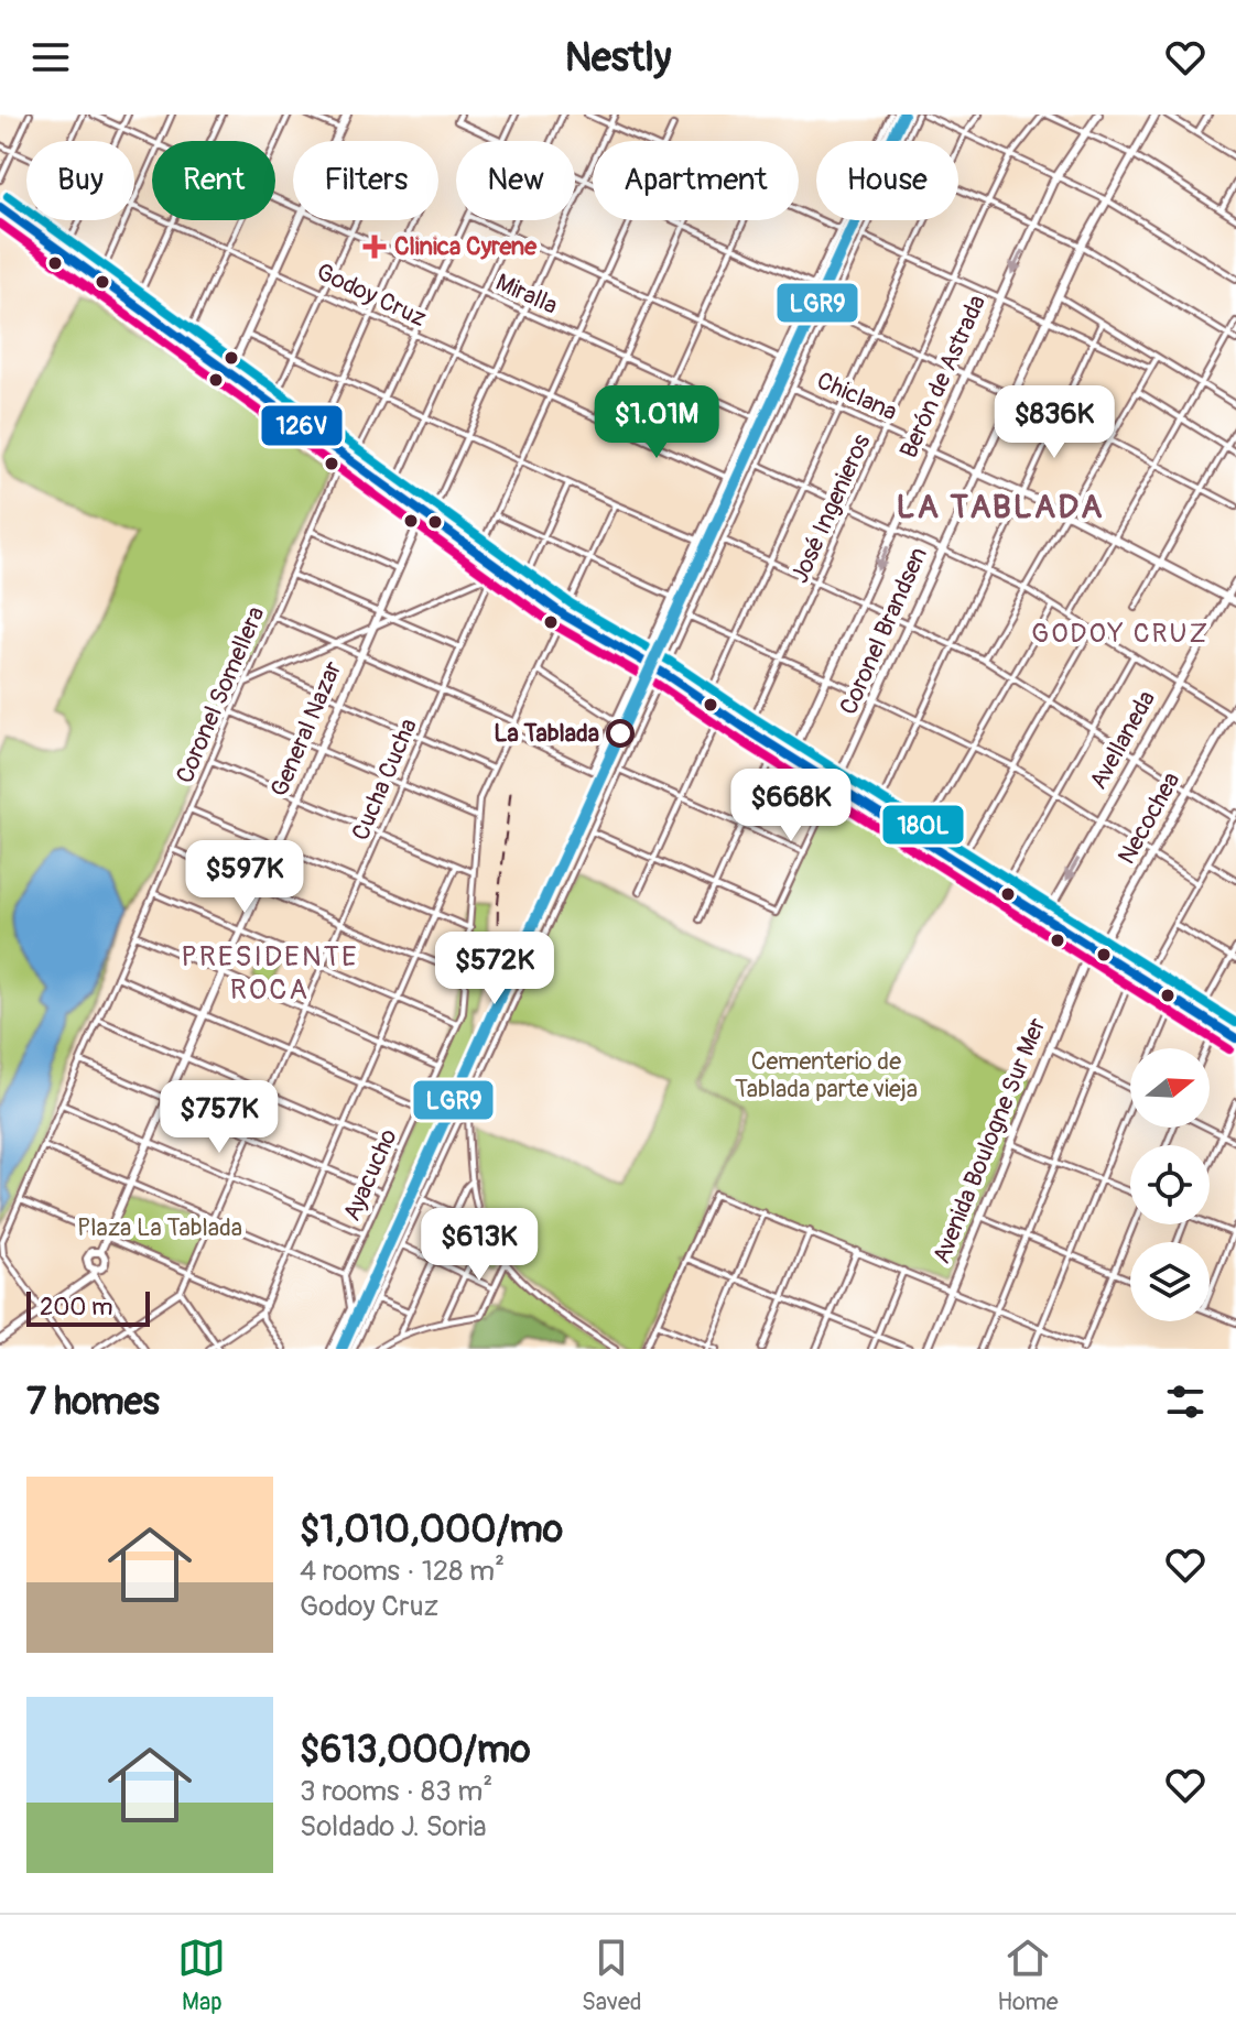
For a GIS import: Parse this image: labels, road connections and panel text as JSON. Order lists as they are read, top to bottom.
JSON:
{
  "streets": {
    "street": [
      "Miralla",
      "Godoy Cruz",
      "Berón de Astrada",
      "Chiclana",
      "José Ingenieros",
      "Coronel Brandsen",
      "Coronel Somellera",
      "General Nazar",
      "Avellaneda",
      "Cucha Cucha",
      "Necochea",
      "Avenida Boulogne Sur Mer",
      "Ayacucho"
    ]
  },
  "crossings": [
    ["Berón de Astrada", "Chiclana"],
    ["Chiclana", "José Ingenieros"],
    ["Chiclana", "Coronel Brandsen"],
    ["Chiclana", "Avellaneda"],
    ["Necochea", "Avenida Boulogne Sur Mer"]
  ],
  "districts": ["LA TABLADA", "GODOY CRUZ", "PRESIDENTE ROCA"],
  "parks": ["Cementerio de Tablada parte vieja", "Plaza La Tablada"],
  "places": {
    "health": ["Clinica Cyrene"],
    "other": ["La Tablada"]
  },
  "lines": ["transit line LGR9", "transit line 180L", "transit line 126V"],
  "scale_bar": "200 m",
  "north": "right",
  "page": {
    "header": "Nestly",
    "chip": [
      "Buy",
      "Rent",
      "Filters",
      "New",
      "Apartment",
      "House"
    ],
    "price": [
      "$1.01M",
      "$836K",
      "$668K",
      "$597K",
      "$572K",
      "$757K",
      "$613K"
    ],
    "scale": "200 m",
    "heading": "7 homes",
    "list": [
      {
        "name": "$1,010,000/mo",
        "note": "4 rooms · 128 m² · Godoy Cruz"
      },
      {
        "name": "$613,000/mo",
        "note": "3 rooms · 83 m² · Soldado J. Soria"
      }
    ],
    "tabs": ["Map", "Saved", "Home"]
  }
}
